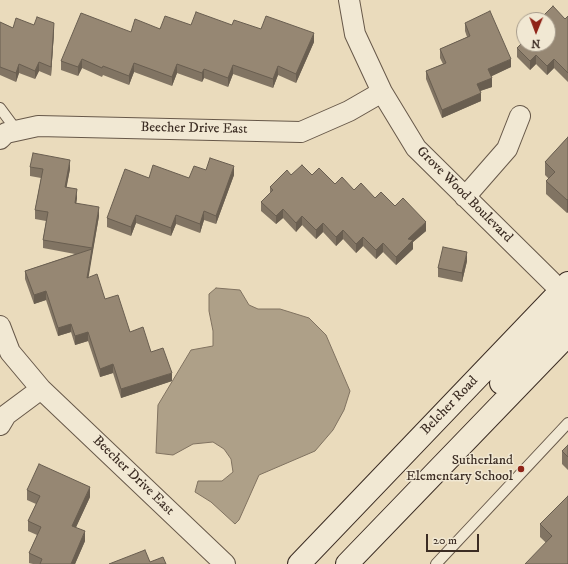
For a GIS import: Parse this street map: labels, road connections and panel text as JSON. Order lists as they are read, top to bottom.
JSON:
{
  "streets": {
    "main road": ["Belcher Road"],
    "street": ["Beecher Drive East", "Grove Wood Boulevard"]
  },
  "crossings": [
    ["Beecher Drive East", "Grove Wood Boulevard"],
    ["Grove Wood Boulevard", "Belcher Road"]
  ],
  "places": ["Sutherland Elementary School"],
  "scale_bar": "20 m",
  "north": "bottom"
}
